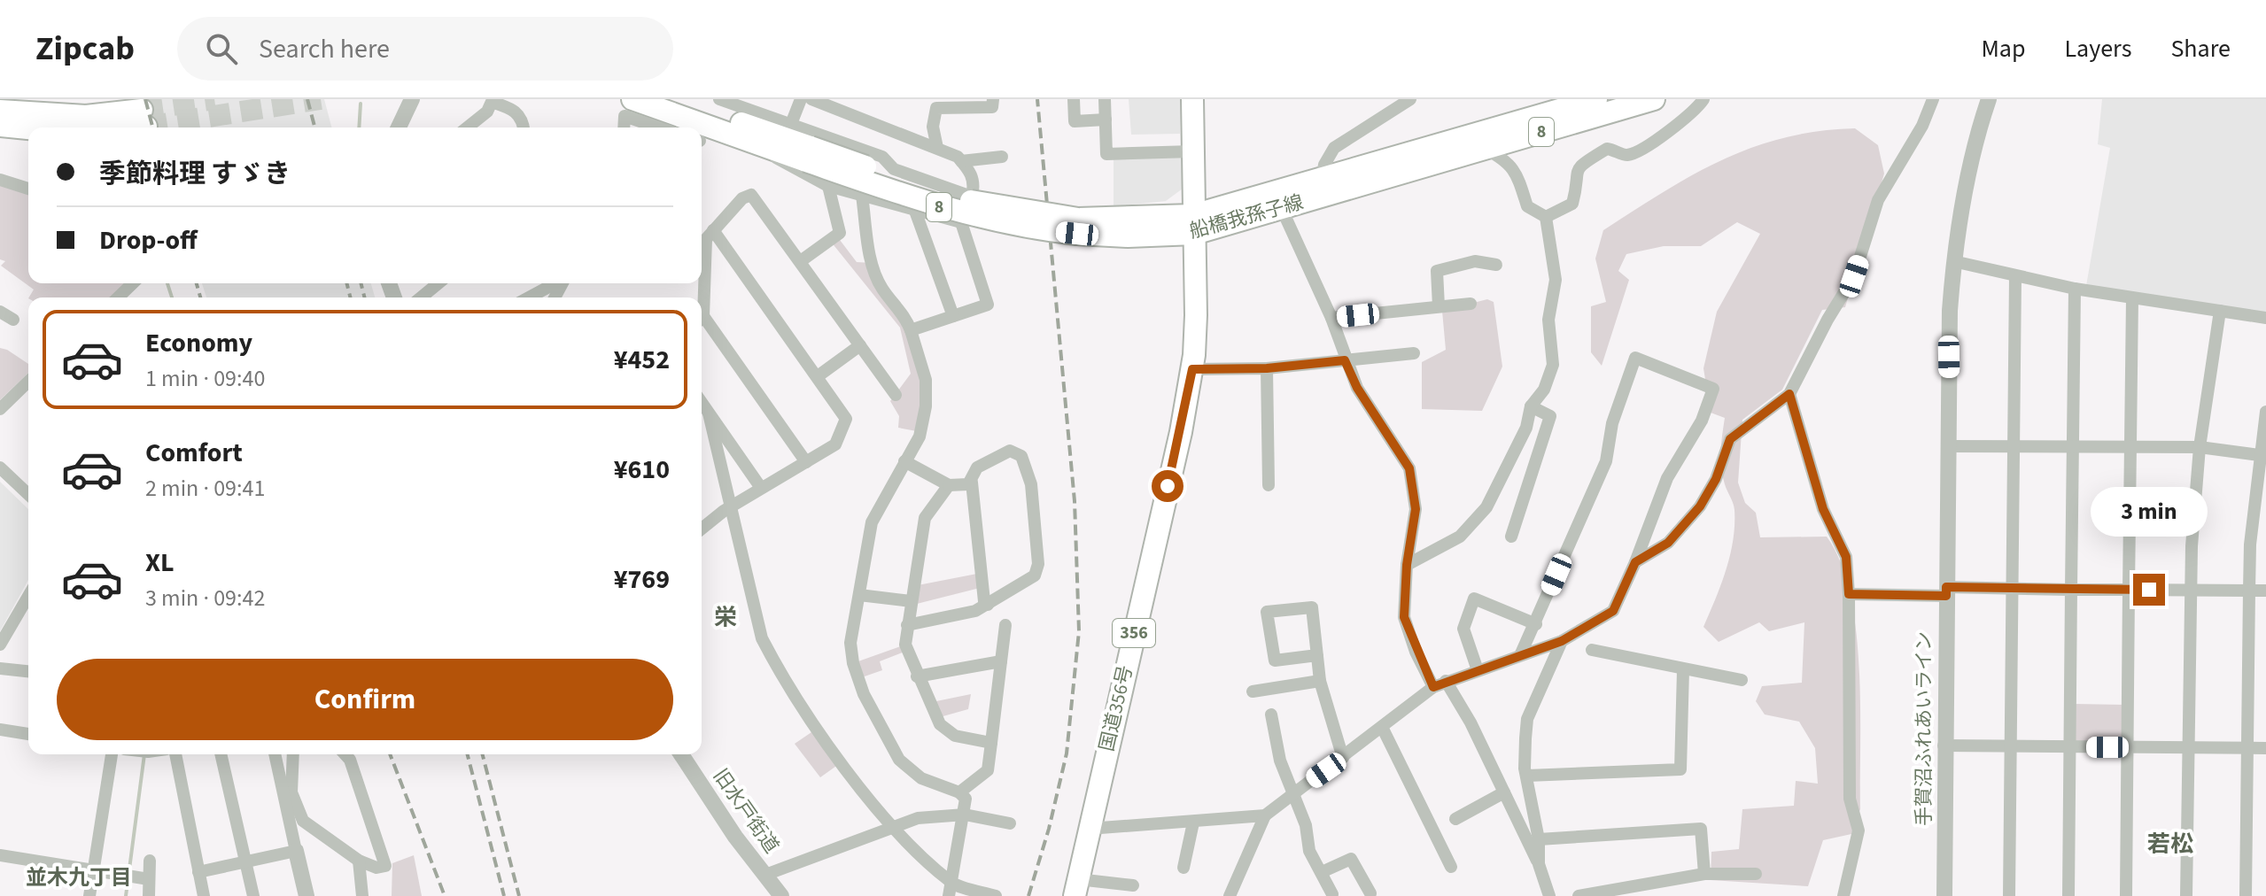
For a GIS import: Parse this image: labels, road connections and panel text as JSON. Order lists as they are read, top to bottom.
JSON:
{
  "streets": {
    "main road": [
      "8",
      "船橋我孫子線",
      "356",
      "国道356号"
    ],
    "street": ["手賀沼ふれあいライン", "旧水戸街道"]
  },
  "crossings": [
    ["船橋我孫子線", "国道356号"]
  ],
  "districts": ["栄", "若松", "並木九丁目"],
  "page": {
    "header": "Zipcab",
    "search": "Search here",
    "nav": ["Map", "Layers", "Share"],
    "banner": ["季節料理 すゞき", "Drop-off"],
    "list": [
      {
        "name": "Economy",
        "note": "1 min · 09:40",
        "value": "¥452"
      },
      {
        "name": "Comfort",
        "note": "2 min · 09:41",
        "value": "¥610"
      },
      {
        "name": "XL",
        "note": "3 min · 09:42",
        "value": "¥769"
      }
    ],
    "bubble": "3 min",
    "buttons": "Confirm"
  }
}
